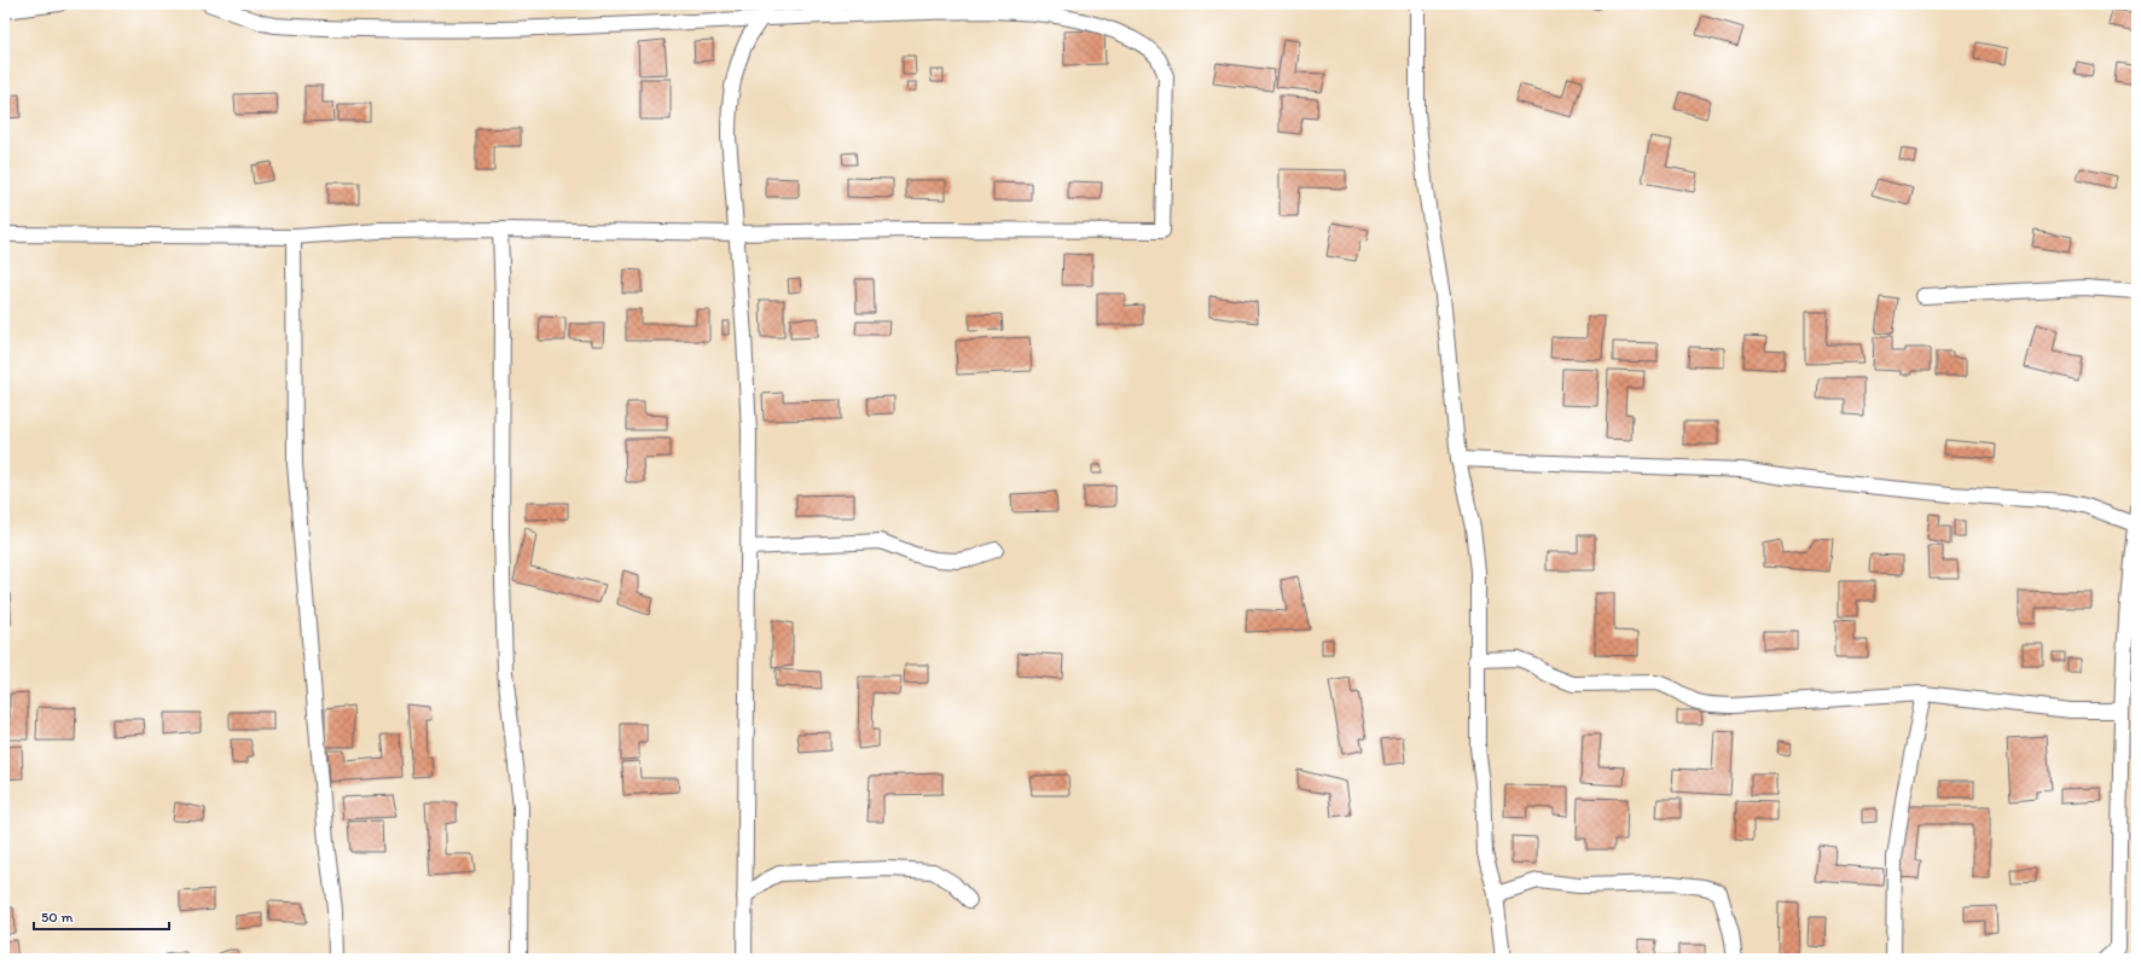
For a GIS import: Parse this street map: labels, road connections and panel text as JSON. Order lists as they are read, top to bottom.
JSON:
{
  "scale_bar": "50 m"
}
